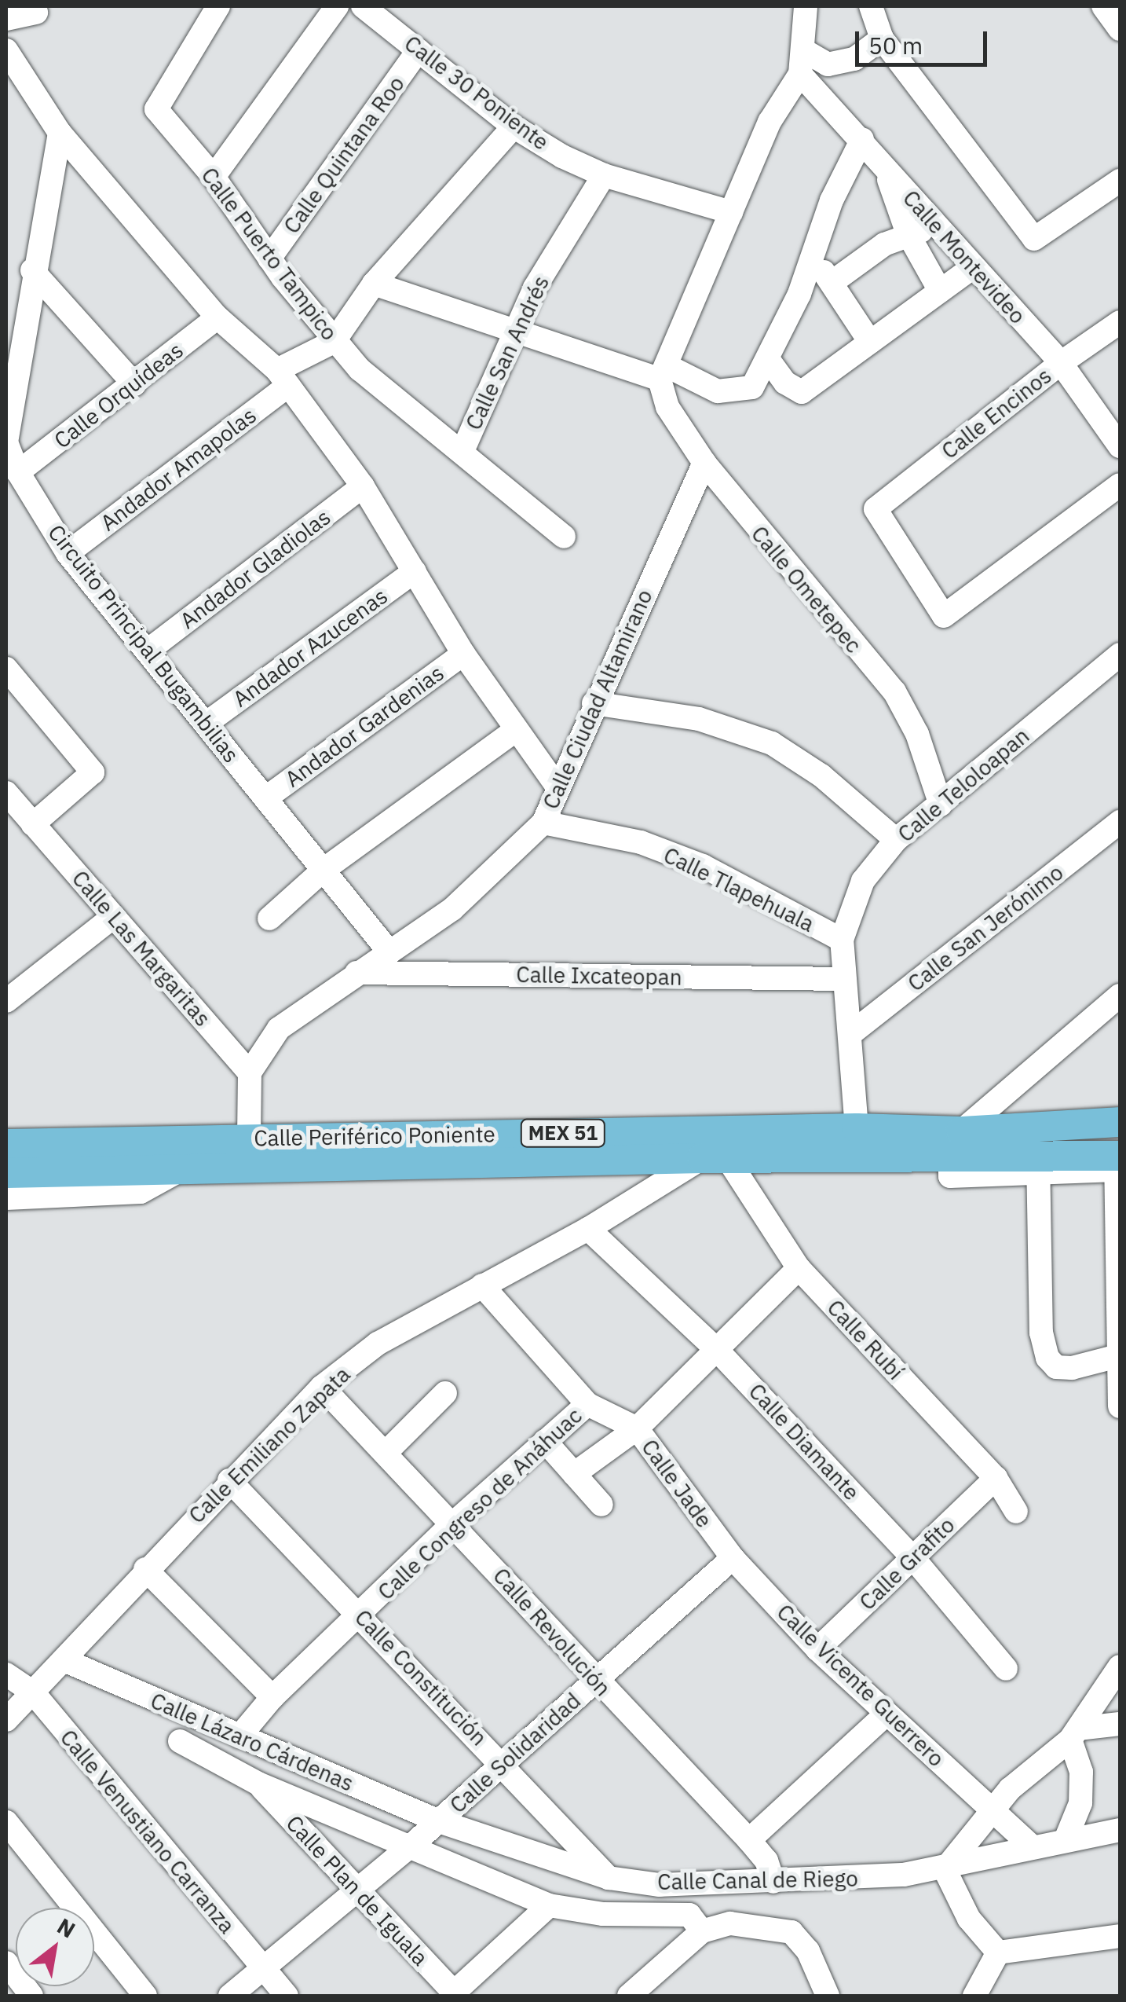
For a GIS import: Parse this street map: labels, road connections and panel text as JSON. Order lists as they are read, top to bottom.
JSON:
{
  "streets": {
    "main road": ["MEX 51", "Calle Periférico Poniente"],
    "street": [
      "Calle 30 Poniente",
      "Calle Quintana Roo",
      "Calle Puerto Tampico",
      "Calle Montevideo",
      "Calle San Andrés",
      "Calle Orquídeas",
      "Calle Encinos",
      "Andador Amapolas",
      "Andador Gladiolas",
      "Calle Ometepec",
      "Circuito Principal Bugambilias",
      "Andador Azucenas",
      "Calle Ciudad Altamirano",
      "Andador Gardenias",
      "Calle Teloloapan",
      "Calle Tlapehuala",
      "Calle San Jerónimo",
      "Calle Las Margaritas",
      "Calle Ixcateopan",
      "Calle Rubí",
      "Calle Diamante",
      "Calle Emiliano Zapata",
      "Calle Jade",
      "Calle Congreso de Anáhuac",
      "Calle Grafito",
      "Calle Revolución",
      "Calle Constitución",
      "Calle Vicente Guerrero",
      "Calle Lázaro Cárdenas",
      "Calle Solidaridad",
      "Calle Venustiano Carranza",
      "Calle Canal de Riego",
      "Calle Plan de Iguala"
    ]
  },
  "crossings": [
    ["Calle 30 Poniente", "Calle Quintana Roo"],
    ["Calle 30 Poniente", "Calle San Andrés"],
    ["Calle Quintana Roo", "Calle Puerto Tampico"],
    ["Calle Puerto Tampico", "Calle San Andrés"],
    ["Calle Puerto Tampico", "Andador Amapolas"],
    ["Calle Montevideo", "Calle Encinos"],
    ["Calle Orquídeas", "Circuito Principal Bugambilias"],
    ["Andador Amapolas", "Circuito Principal Bugambilias"],
    ["Andador Gladiolas", "Circuito Principal Bugambilias"],
    ["Calle Ometepec", "Calle Ciudad Altamirano"],
    ["Calle Ometepec", "Calle Teloloapan"],
    ["Circuito Principal Bugambilias", "Andador Azucenas"],
    ["Circuito Principal Bugambilias", "Calle Ciudad Altamirano"],
    ["Circuito Principal Bugambilias", "Andador Gardenias"],
    ["Calle Ciudad Altamirano", "Calle Tlapehuala"],
    ["Calle Ciudad Altamirano", "Calle Las Margaritas"],
    ["Calle Ciudad Altamirano", "Calle Ixcateopan"],
    ["Calle Teloloapan", "Calle Tlapehuala"],
    ["Calle Teloloapan", "Calle San Jerónimo"],
    ["Calle Teloloapan", "Calle Ixcateopan"],
    ["Calle Teloloapan", "Calle Periférico Poniente"],
    ["Calle Periférico Poniente", "Calle Rubí"],
    ["Calle Periférico Poniente", "Calle Emiliano Zapata"],
    ["Calle Rubí", "Calle Emiliano Zapata"],
    ["Calle Rubí", "Calle Grafito"],
    ["Calle Diamante", "Calle Emiliano Zapata"],
    ["Calle Diamante", "Calle Grafito"],
    ["Calle Emiliano Zapata", "Calle Jade"],
    ["Calle Emiliano Zapata", "Calle Revolución"],
    ["Calle Emiliano Zapata", "Calle Constitución"],
    ["Calle Emiliano Zapata", "Calle Lázaro Cárdenas"],
    ["Calle Emiliano Zapata", "Calle Venustiano Carranza"],
    ["Calle Jade", "Calle Congreso de Anáhuac"],
    ["Calle Jade", "Calle Vicente Guerrero"],
    ["Calle Jade", "Calle Solidaridad"],
    ["Calle Congreso de Anáhuac", "Calle Revolución"],
    ["Calle Congreso de Anáhuac", "Calle Constitución"],
    ["Calle Congreso de Anáhuac", "Calle Lázaro Cárdenas"],
    ["Calle Grafito", "Calle Vicente Guerrero"],
    ["Calle Revolución", "Calle Solidaridad"],
    ["Calle Revolución", "Calle Canal de Riego"],
    ["Calle Constitución", "Calle Solidaridad"],
    ["Calle Constitución", "Calle Canal de Riego"],
    ["Calle Vicente Guerrero", "Calle Solidaridad"],
    ["Calle Vicente Guerrero", "Calle Canal de Riego"],
    ["Calle Lázaro Cárdenas", "Calle Solidaridad"],
    ["Calle Lázaro Cárdenas", "Calle Canal de Riego"],
    ["Calle Solidaridad", "Calle Venustiano Carranza"],
    ["Calle Solidaridad", "Calle Canal de Riego"],
    ["Calle Solidaridad", "Calle Plan de Iguala"]
  ],
  "scale_bar": "50 m",
  "north": "top right"
}
